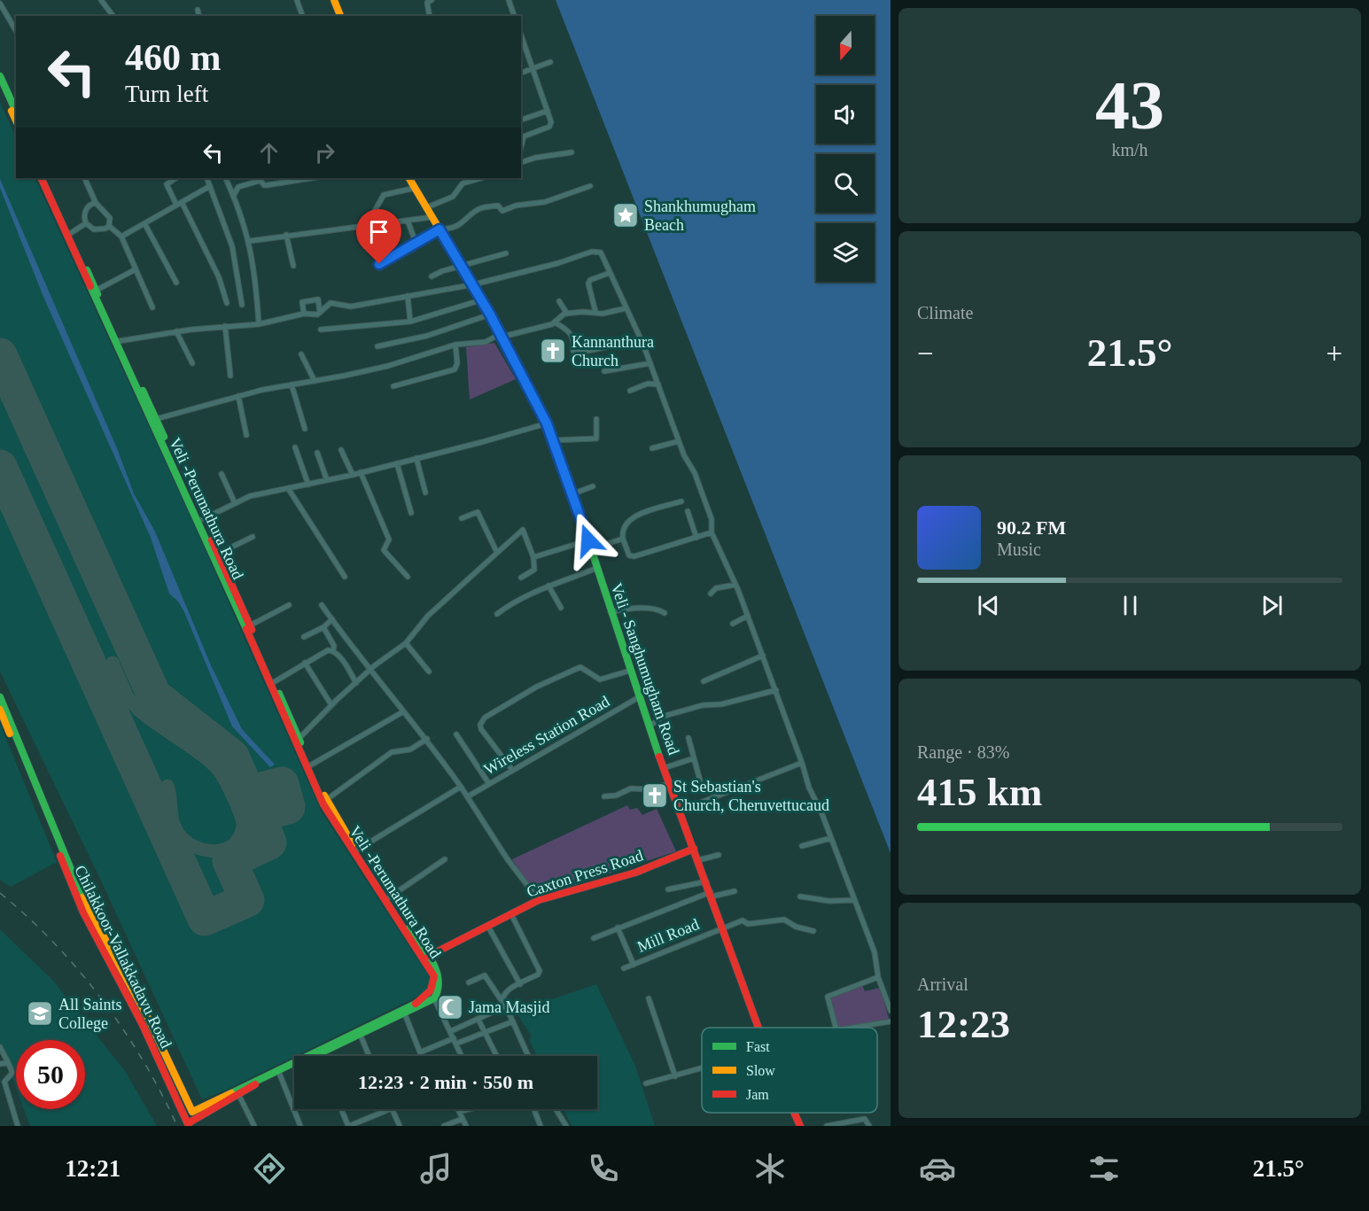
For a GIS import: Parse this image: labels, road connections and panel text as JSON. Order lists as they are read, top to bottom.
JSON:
{
  "streets": {
    "main road": [
      "Veli -Perumathura Road",
      "Veli - Sanghumugham Road",
      "Caxton Press Road",
      "Chilakkoor-Vallakkadavu Road"
    ],
    "street": ["Wireless Station Road", "Mill Road"]
  },
  "crossings": [
    ["Veli -Perumathura Road", "Chilakkoor-Vallakkadavu Road"],
    ["Veli - Sanghumugham Road", "Wireless Station Road"],
    ["Veli - Sanghumugham Road", "Caxton Press Road"],
    ["Veli - Sanghumugham Road", "Mill Road"]
  ],
  "places": {
    "place": ["Shankhumugham Beach"],
    "church": ["Kannanthura Church", "St Sebastian's Church, Cheruvettucaud"],
    "mosque": ["Jama Masjid"],
    "school or university": ["All Saints College"]
  },
  "legend": ["Fast", "Slow", "Jam"],
  "north": "bottom",
  "page": {
    "tile": [
      ["43", "km/h"],
      "Climate",
      ["Range · 83%", "415 km"],
      ["Arrival", "12:23"]
    ],
    "turn": ["460 m", "Turn left"],
    "heat": ["−", "21.5°", "+"],
    "song": ["90.2 FM", "Music"],
    "limit": "50",
    "trip": "12:23 · 2 min · 550 m",
    "tabs": ["12:21", "21.5°"]
  }
}
